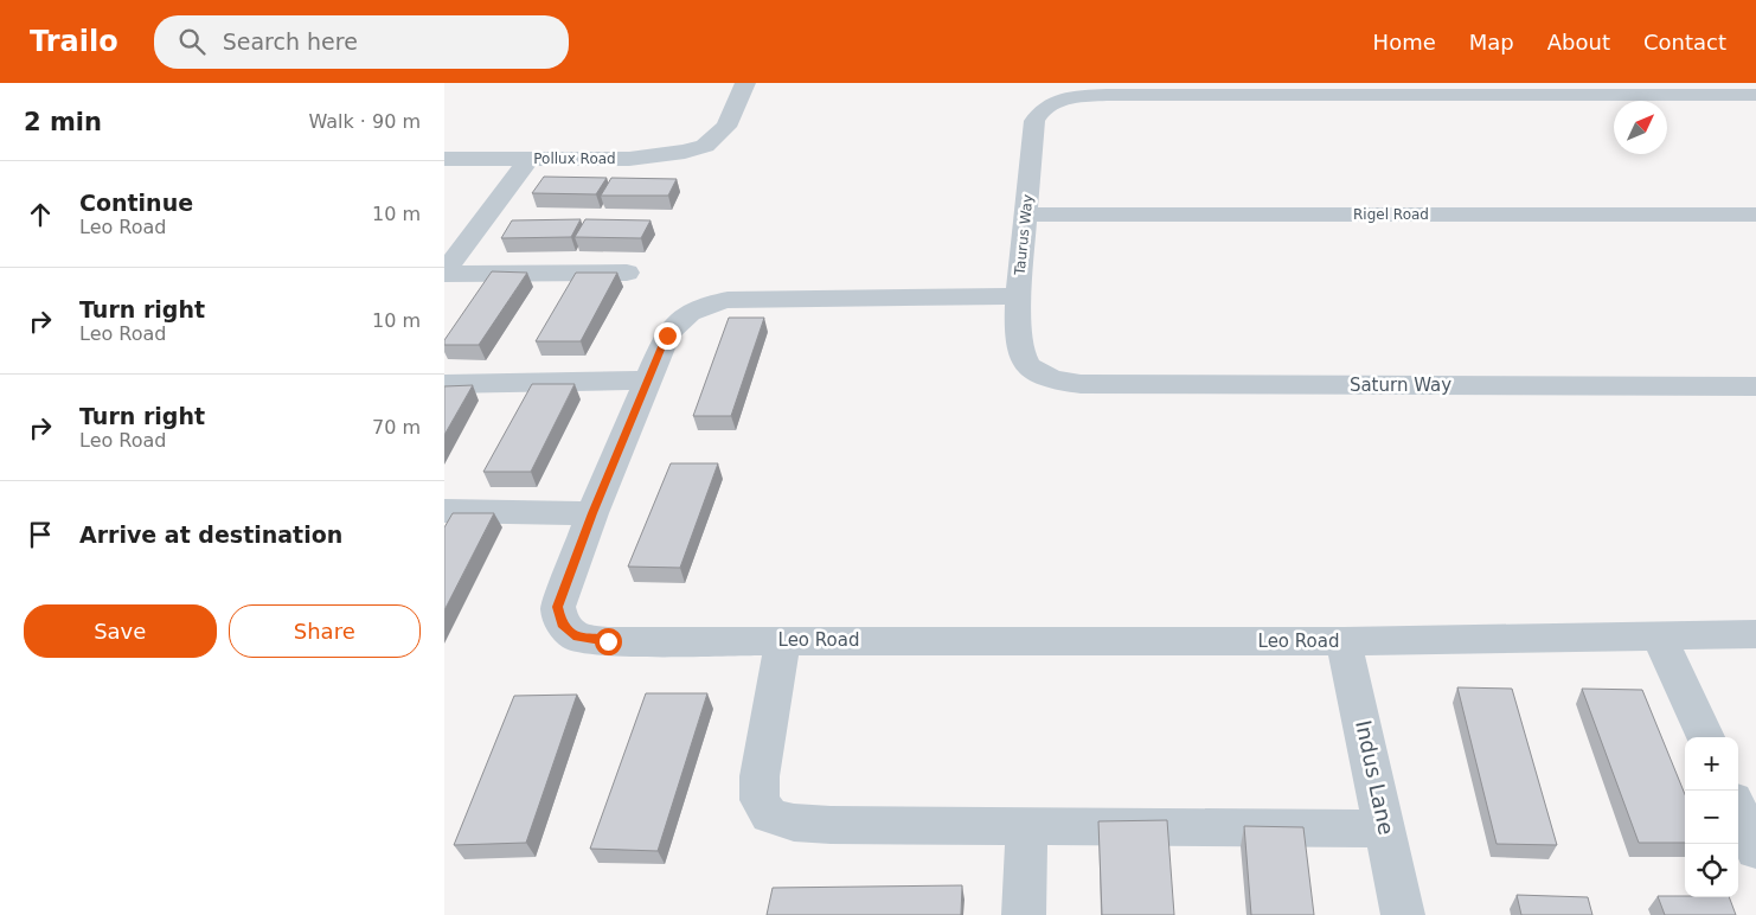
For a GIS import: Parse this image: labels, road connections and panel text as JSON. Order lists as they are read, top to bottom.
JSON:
{
  "streets": {
    "street": [
      "Pollux Road",
      "Rigel Road",
      "Taurus Way",
      "Saturn Way",
      "Leo Road",
      "Indus Lane"
    ]
  },
  "crossings": [
    ["Rigel Road", "Taurus Way"],
    ["Taurus Way", "Saturn Way"],
    ["Taurus Way", "Leo Road"],
    ["Leo Road", "Indus Lane"]
  ],
  "north": "top right",
  "page": {
    "header": "Trailo",
    "search": "Search here",
    "nav": [
      "Home",
      "Map",
      "About",
      "Contact"
    ],
    "heading": ["2 min", "Walk · 90 m"],
    "list": [
      ["Continue", "Leo Road", "10 m"],
      ["Turn right", "Leo Road", "10 m"],
      ["Turn right", "Leo Road", "70 m"],
      "Arrive at destination"
    ],
    "buttons": ["Save", "Share"],
    "map_buttons": ["+", "−"]
  }
}
